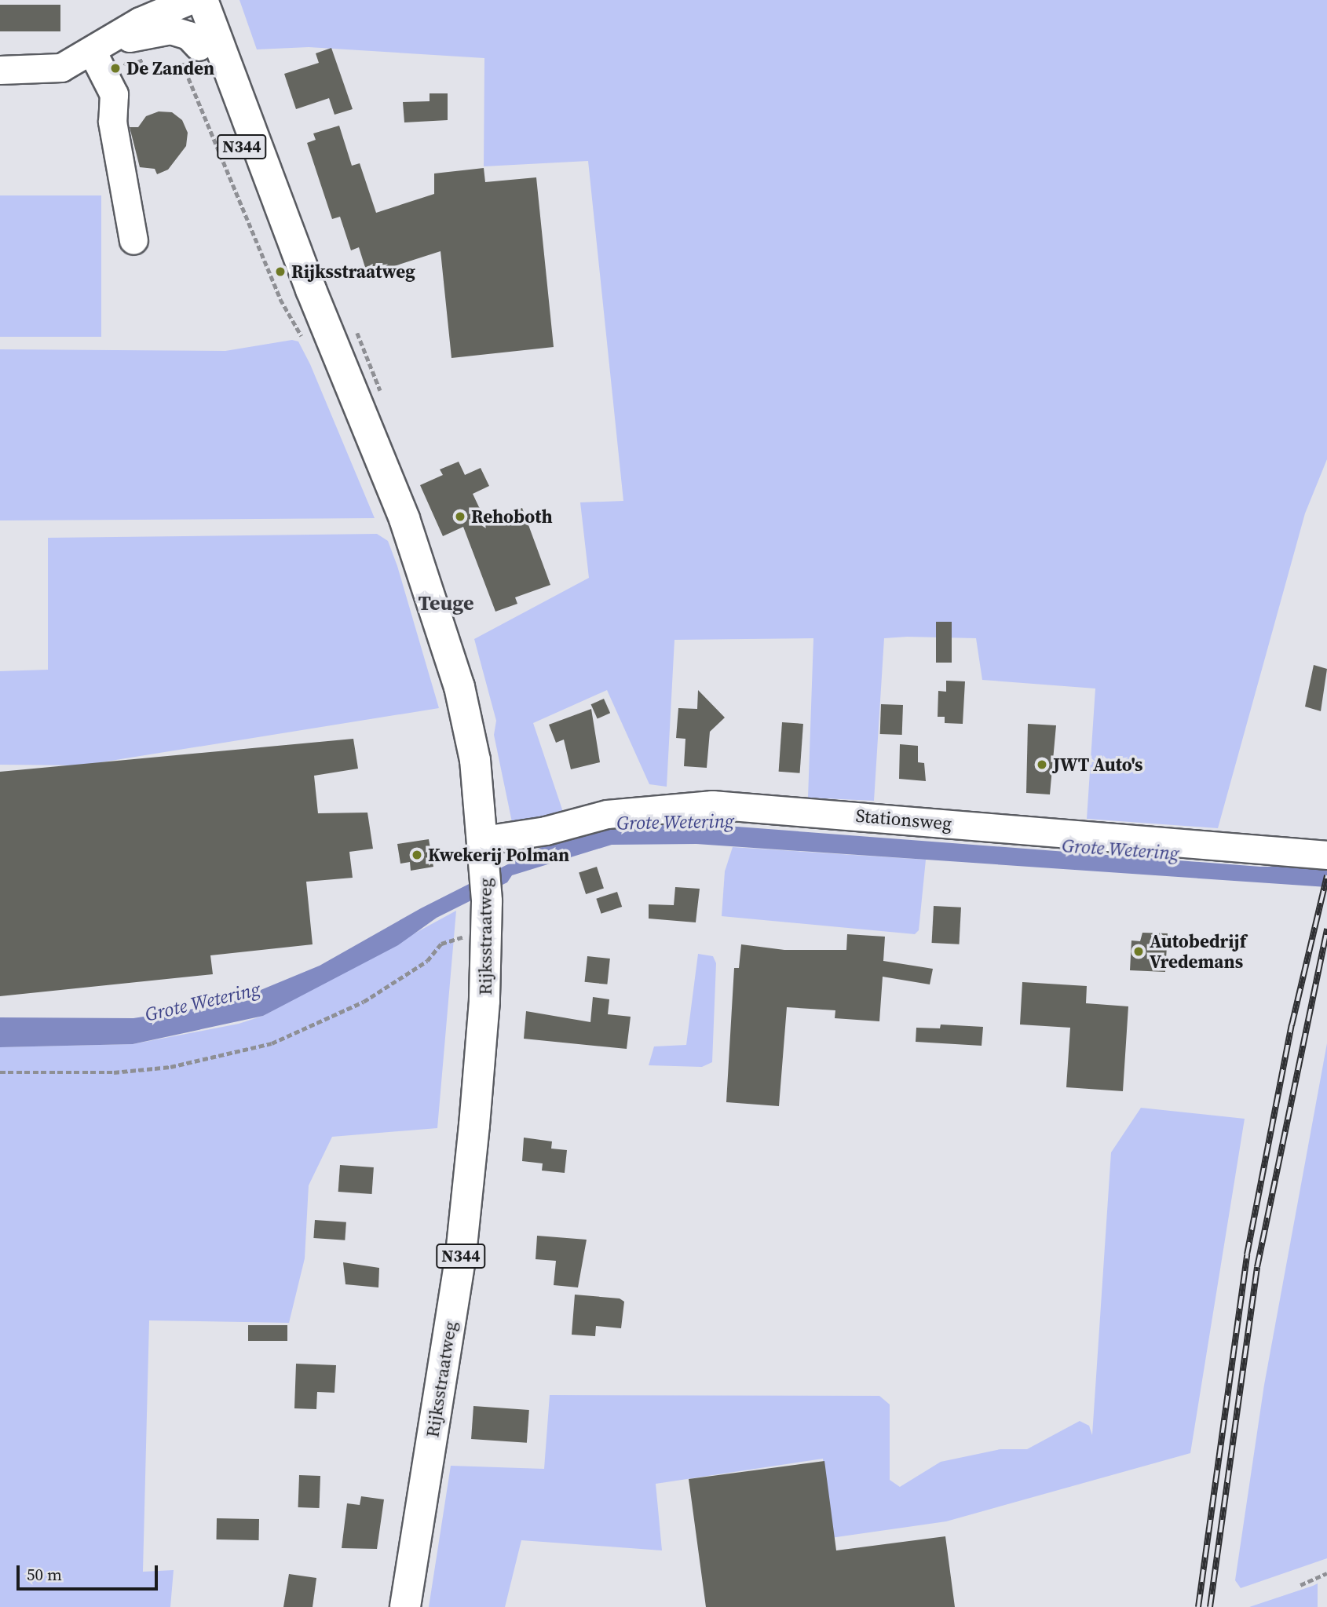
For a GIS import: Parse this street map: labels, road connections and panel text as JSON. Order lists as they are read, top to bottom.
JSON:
{
  "streets": {
    "main road": ["N344", "Rijksstraatweg"],
    "street": ["Stationsweg"]
  },
  "crossings": [
    ["Stationsweg", "Rijksstraatweg"]
  ],
  "districts": ["Teuge"],
  "water": ["Grote Wetering"],
  "places": [
    "De Zanden",
    "Rijksstraatweg",
    "Rehoboth",
    "JWT Auto's",
    "Kwekerij Polman",
    "Autobedrijf Vredemans"
  ],
  "scale_bar": "50 m"
}
